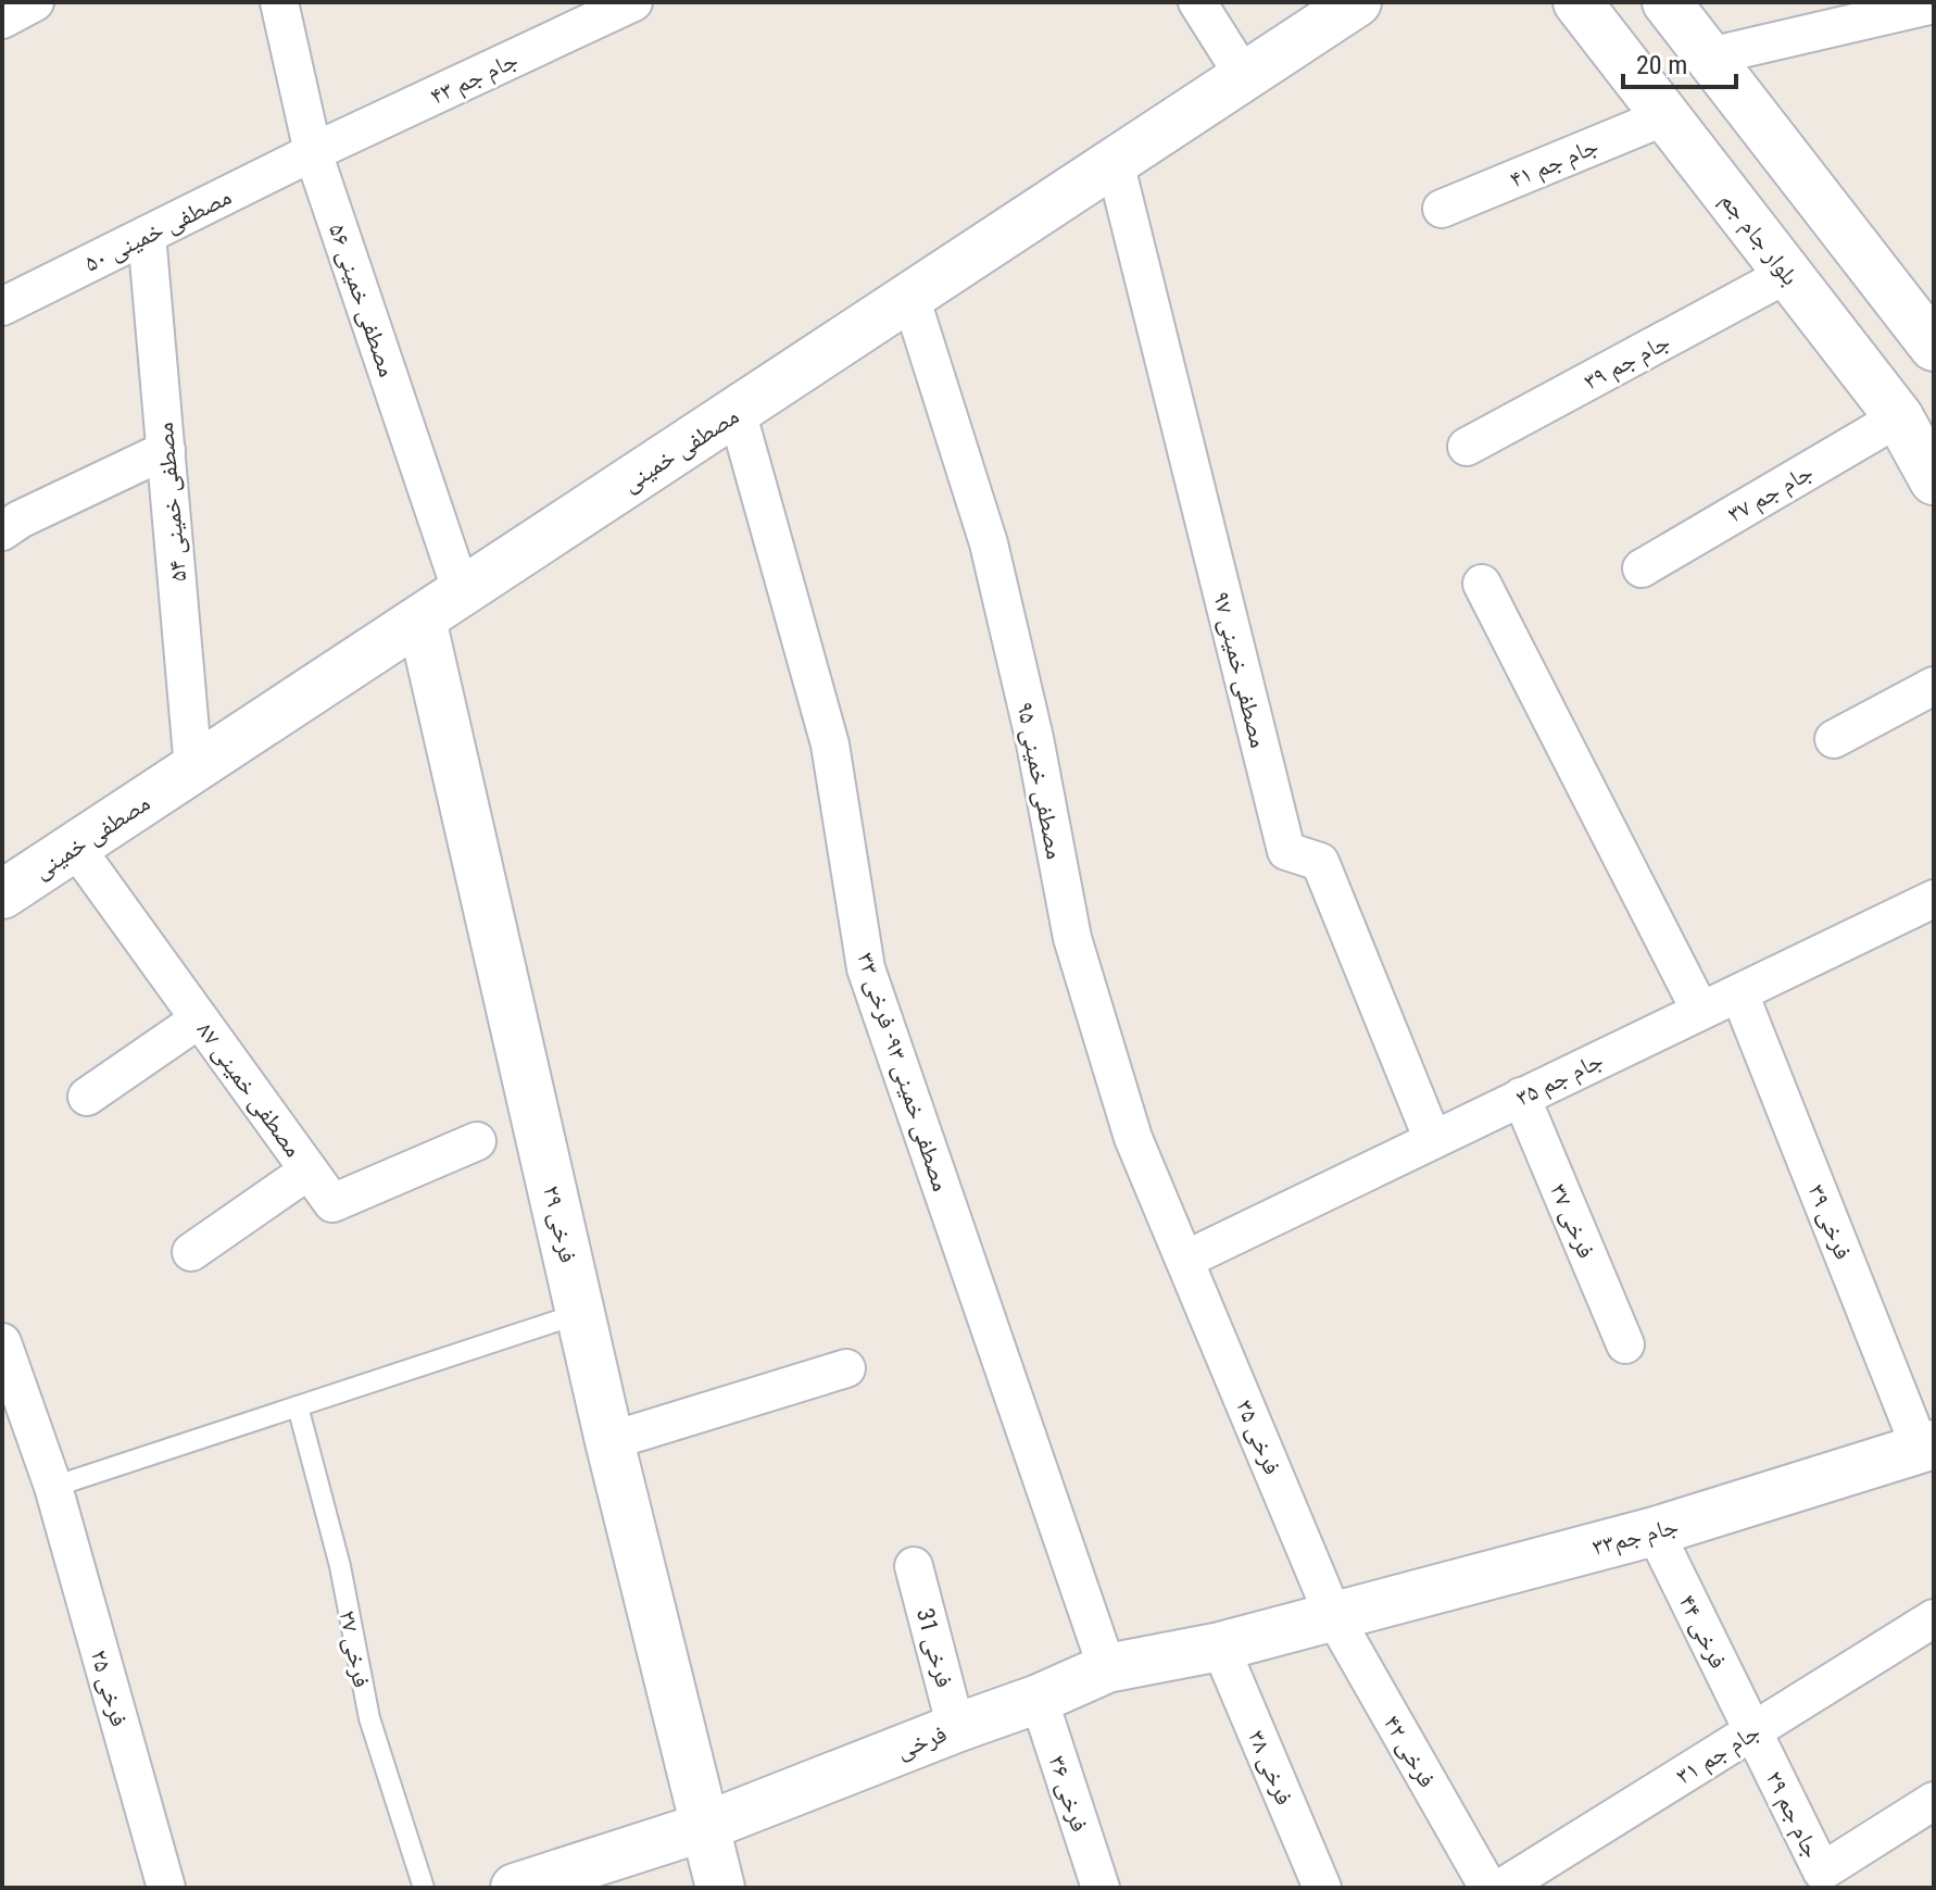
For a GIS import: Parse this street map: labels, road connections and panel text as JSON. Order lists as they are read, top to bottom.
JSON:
{
  "streets": {
    "street": [
      "جام جم ۴۳",
      "جام جم ۴۱",
      "مصطفی خمینی ۵۰",
      "بلوار جام جم",
      "مصطفی خمینی ۵۶",
      "جام جم ۳۹",
      "مصطفی خمینی",
      "جام جم ۳۷",
      "مصطفی خمینی ۵۴",
      "مصطفی خمینی ۹۷",
      "مصطفی خمینی ۹۵",
      "مصطفی خمینی ۹۳- فرخی ۳۳",
      "جام جم ۳۵",
      "مصطفی خمینی ۸۷",
      "فرخی ۳۷",
      "فرخی ۳۹",
      "فرخی ۲۹",
      "فرخی ۳۵",
      "جام جم۳۳",
      "فرخی ۴۴",
      "فرخی 31",
      "فرخی ۲۵",
      "فرخی",
      "فرخی ۴۲",
      "جام جم ۳۱",
      "فرخی ۳۸",
      "فرخی ۳۶",
      "جام جم ۲۹"
    ],
    "lane": ["فرخی ۲۷"]
  },
  "crossings": [
    ["جام جم ۴۳", "مصطفی خمینی ۵۰"],
    ["جام جم ۴۳", "مصطفی خمینی ۵۶"],
    ["جام جم ۴۱", "بلوار جام جم"],
    ["مصطفی خمینی ۵۰", "مصطفی خمینی ۵۶"],
    ["مصطفی خمینی ۵۰", "مصطفی خمینی ۵۴"],
    ["بلوار جام جم", "جام جم ۳۹"],
    ["بلوار جام جم", "جام جم ۳۷"],
    ["مصطفی خمینی ۵۶", "مصطفی خمینی"],
    ["مصطفی خمینی", "مصطفی خمینی ۵۴"],
    ["مصطفی خمینی", "مصطفی خمینی ۹۷"],
    ["مصطفی خمینی", "مصطفی خمینی ۹۵"],
    ["مصطفی خمینی", "مصطفی خمینی ۹۳- فرخی ۳۳"],
    ["مصطفی خمینی", "مصطفی خمینی ۸۷"],
    ["مصطفی خمینی", "فرخی ۲۹"],
    ["مصطفی خمینی ۹۷", "جام جم ۳۵"],
    ["مصطفی خمینی ۹۵", "جام جم ۳۵"],
    ["مصطفی خمینی ۹۵", "فرخی ۳۵"],
    ["مصطفی خمینی ۹۳- فرخی ۳۳", "فرخی"],
    ["جام جم ۳۵", "فرخی ۳۷"],
    ["جام جم ۳۵", "فرخی ۳۹"],
    ["جام جم ۳۵", "فرخی ۳۵"],
    ["فرخی ۳۹", "جام جم۳۳"],
    ["فرخی ۲۹", "فرخی"],
    ["فرخی ۳۵", "جام جم۳۳"],
    ["فرخی ۳۵", "فرخی"],
    ["فرخی ۳۵", "فرخی ۴۲"],
    ["جام جم۳۳", "فرخی ۴۴"],
    ["جام جم۳۳", "فرخی"],
    ["جام جم۳۳", "فرخی ۴۲"],
    ["فرخی ۴۴", "جام جم ۳۱"],
    ["فرخی ۴۴", "جام جم ۲۹"],
    ["فرخی 31", "فرخی"],
    ["فرخی", "فرخی ۴۲"],
    ["فرخی", "فرخی ۳۸"],
    ["فرخی", "فرخی ۳۶"],
    ["جام جم ۳۱", "جام جم ۲۹"]
  ],
  "scale_bar": "20 m"
}
